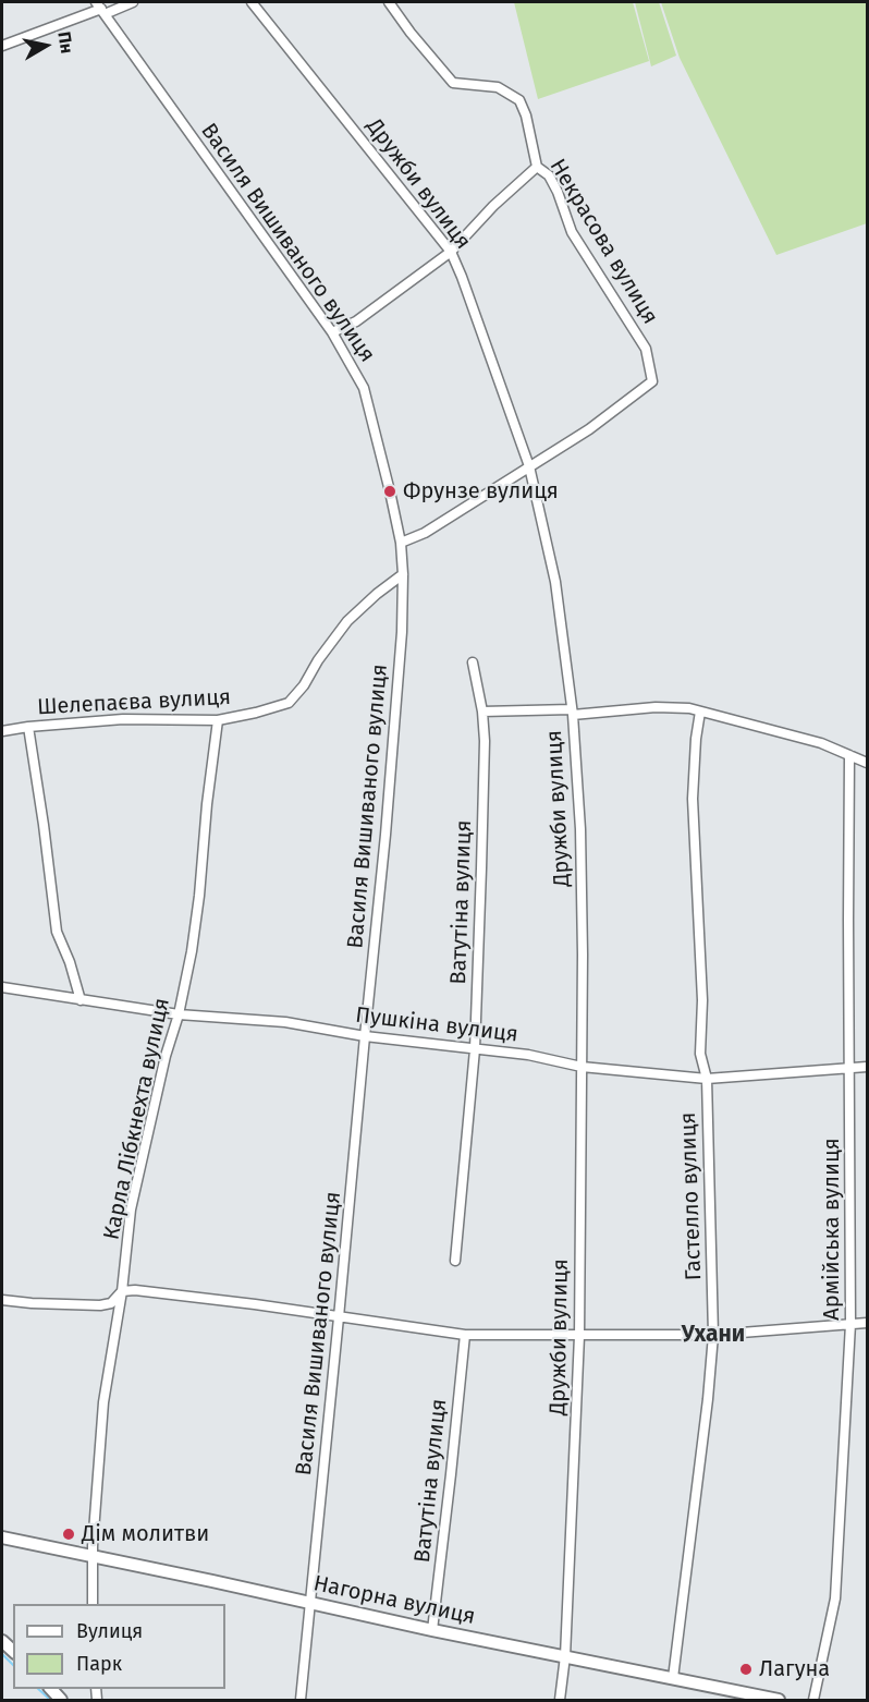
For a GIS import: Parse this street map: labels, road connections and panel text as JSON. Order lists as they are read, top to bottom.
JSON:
{
  "streets": {
    "main road": ["Нагорна вулиця"],
    "street": [
      "Дружби вулиця",
      "Некрасова вулиця",
      "Василя Вишиваного вулиця",
      "Шелепаєва вулиця",
      "Ватутіна вулиця",
      "Пушкіна вулиця",
      "Карла Лібкнехта вулиця",
      "Гастелло вулиця",
      "Армійська вулиця"
    ]
  },
  "crossings": [
    ["Дружби вулиця", "Некрасова вулиця"],
    ["Дружби вулиця", "Пушкіна вулиця"],
    ["Дружби вулиця", "Нагорна вулиця"],
    ["Василя Вишиваного вулиця", "Шелепаєва вулиця"],
    ["Василя Вишиваного вулиця", "Пушкіна вулиця"],
    ["Василя Вишиваного вулиця", "Нагорна вулиця"],
    ["Шелепаєва вулиця", "Карла Лібкнехта вулиця"],
    ["Ватутіна вулиця", "Пушкіна вулиця"],
    ["Ватутіна вулиця", "Нагорна вулиця"],
    ["Пушкіна вулиця", "Карла Лібкнехта вулиця"],
    ["Пушкіна вулиця", "Гастелло вулиця"],
    ["Пушкіна вулиця", "Армійська вулиця"],
    ["Карла Лібкнехта вулиця", "Нагорна вулиця"],
    ["Гастелло вулиця", "Нагорна вулиця"]
  ],
  "districts": ["Ухани"],
  "places": ["Фрунзе вулиця", "Дім молитви", "Лагуна"],
  "legend": ["Вулиця", "Парк"],
  "north": "right"
}
